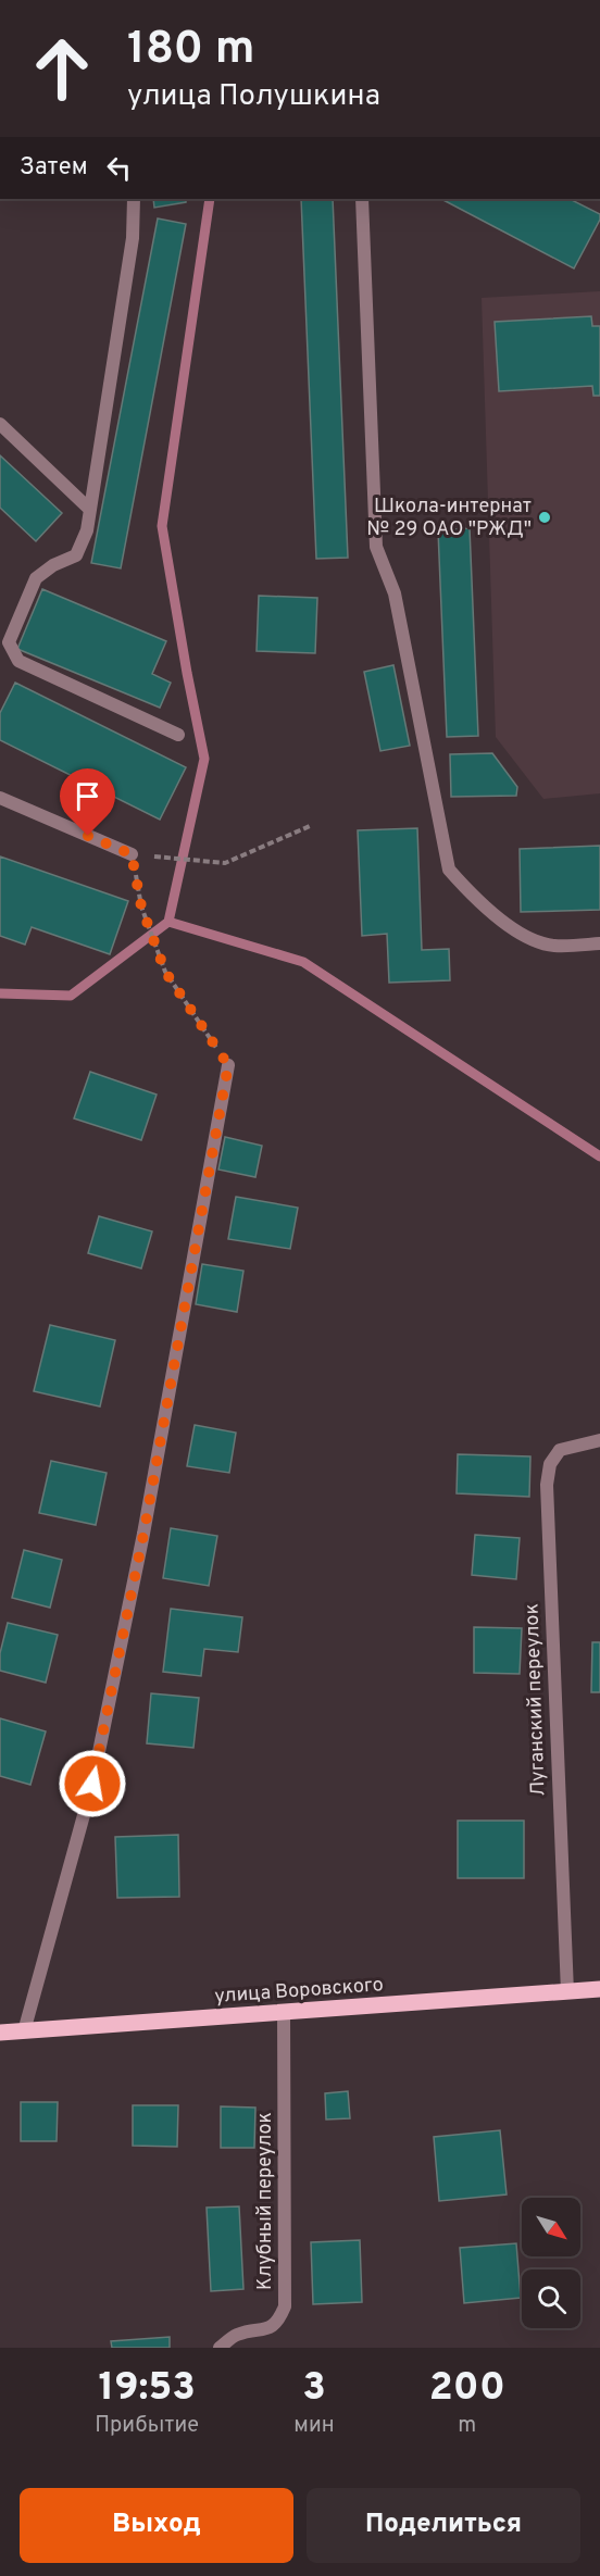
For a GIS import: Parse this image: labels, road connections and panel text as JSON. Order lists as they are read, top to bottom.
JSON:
{
  "streets": {
    "main road": ["улица Воровского"],
    "street": ["Луганский переулок", "Клубный переулок"]
  },
  "crossings": [
    ["Луганский переулок", "улица Воровского"],
    ["улица Воровского", "Клубный переулок"]
  ],
  "places": ["Школа-интернат № 29 ОАО \"РЖД\""],
  "north": "bottom right",
  "page": {
    "turn": ["180 m", "улица Полушкина"],
    "then": "Затем",
    "eta": [
      "19:53",
      "Прибытие",
      "3",
      "мин",
      "200",
      "m"
    ],
    "buttons": ["Выход", "Поделиться"]
  }
}
